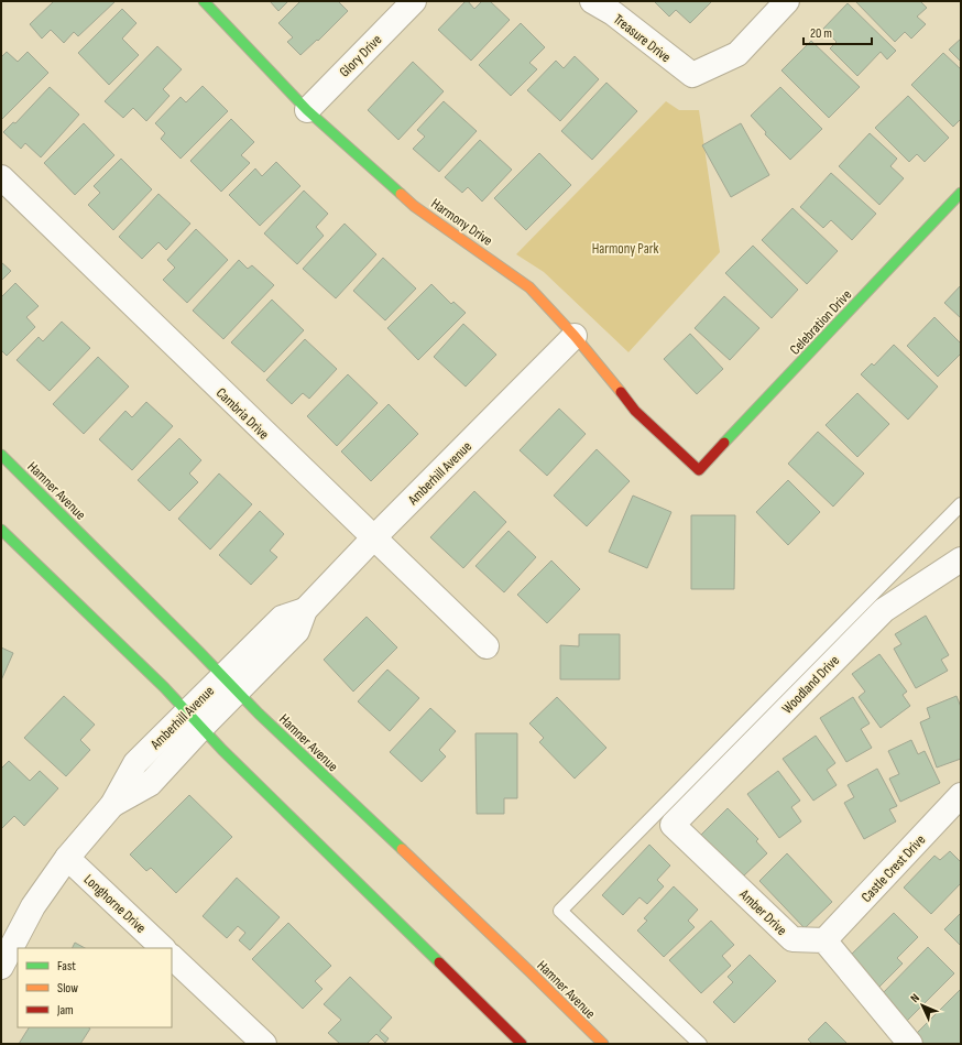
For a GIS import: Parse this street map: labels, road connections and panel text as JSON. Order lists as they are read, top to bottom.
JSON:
{
  "streets": {
    "main road": ["Harmony Drive", "Celebration Drive", "Hamner Avenue"],
    "street": [
      "Treasure Drive",
      "Glory Drive",
      "Cambria Drive",
      "Amberhill Avenue",
      "Woodland Drive",
      "Castle Crest Drive",
      "Longhorne Drive",
      "Amber Drive"
    ]
  },
  "crossings": [
    ["Glory Drive", "Harmony Drive"],
    ["Harmony Drive", "Celebration Drive"],
    ["Harmony Drive", "Amberhill Avenue"],
    ["Cambria Drive", "Amberhill Avenue"],
    ["Amberhill Avenue", "Hamner Avenue"],
    ["Amberhill Avenue", "Longhorne Drive"],
    ["Woodland Drive", "Amber Drive"],
    ["Castle Crest Drive", "Amber Drive"]
  ],
  "parks": ["Harmony Park"],
  "legend": ["Fast", "Slow", "Jam"],
  "scale_bar": "20 m",
  "north": "top left"
}
